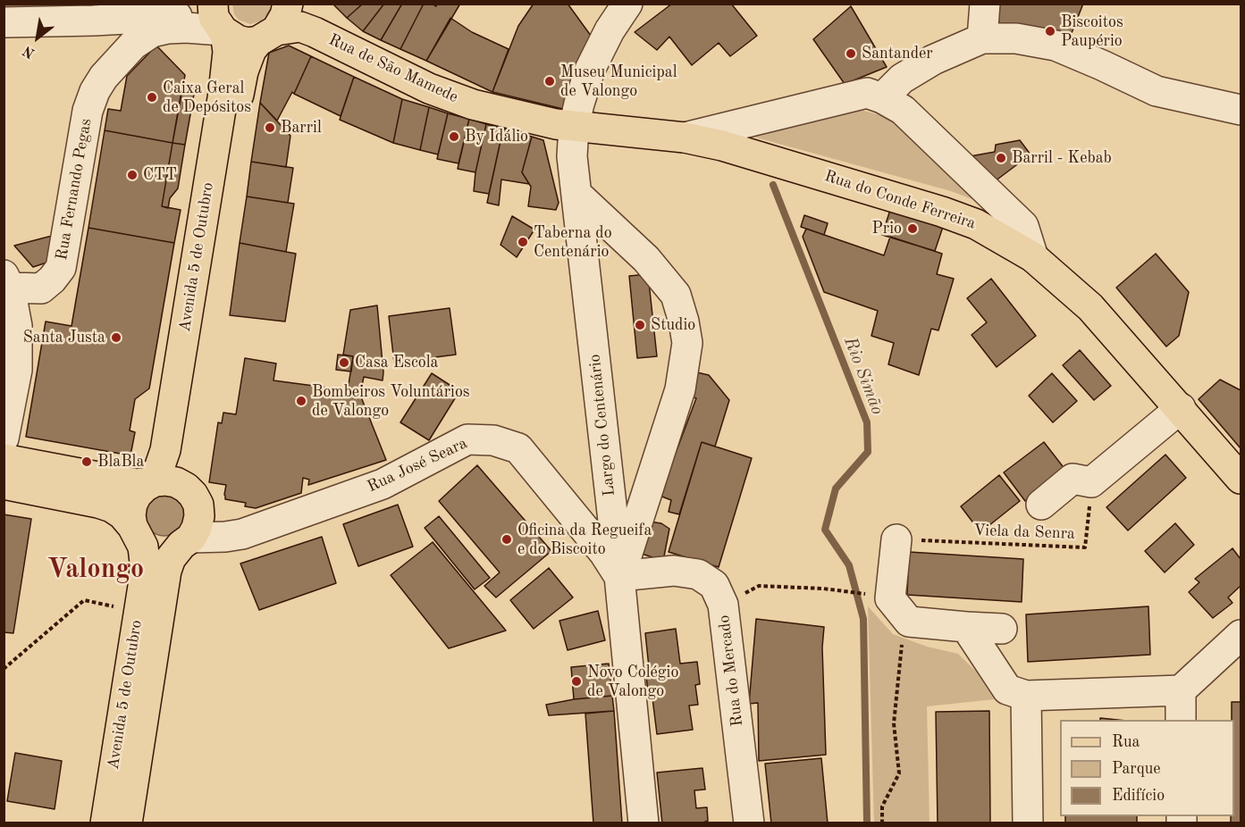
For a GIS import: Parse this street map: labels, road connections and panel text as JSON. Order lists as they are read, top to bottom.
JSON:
{
  "streets": {
    "main road": ["Rua de São Mamede", "Rua do Conde Ferreira", "Avenida 5 de Outubro"],
    "street": [
      "Rua Fernando Pegas",
      "Largo do Centenário",
      "Rua José Seara",
      "Rua do Mercado"
    ],
    "path": ["Viela da Senra"]
  },
  "crossings": [
    ["Rua de São Mamede", "Rua Fernando Pegas"],
    ["Rua de São Mamede", "Rua do Conde Ferreira"],
    ["Rua de São Mamede", "Avenida 5 de Outubro"],
    ["Rua de São Mamede", "Largo do Centenário"],
    ["Rua Fernando Pegas", "Avenida 5 de Outubro"],
    ["Avenida 5 de Outubro", "Rua José Seara"],
    ["Largo do Centenário", "Rua José Seara"],
    ["Largo do Centenário", "Rua do Mercado"],
    ["Rua José Seara", "Rua do Mercado"]
  ],
  "districts": ["Valongo"],
  "water": ["Rio Simão"],
  "places": [
    "Biscoitos Paupério",
    "Santander",
    "Museu Municipal de Valongo",
    "Caixa Geral de Depósitos",
    "Barril",
    "By Idálio",
    "Barril - Kebab",
    "CTT",
    "Prio",
    "Taberna do Centenário",
    "Studio",
    "Santa Justa",
    "Casa Escola",
    "Bombeiros Voluntários de Valongo",
    "BlaBla",
    "Oficina da Regueifa e do Biscoito",
    "Novo Colégio de Valongo"
  ],
  "legend": ["Rua", "Parque", "Edifício"],
  "north": "bottom left"
}
